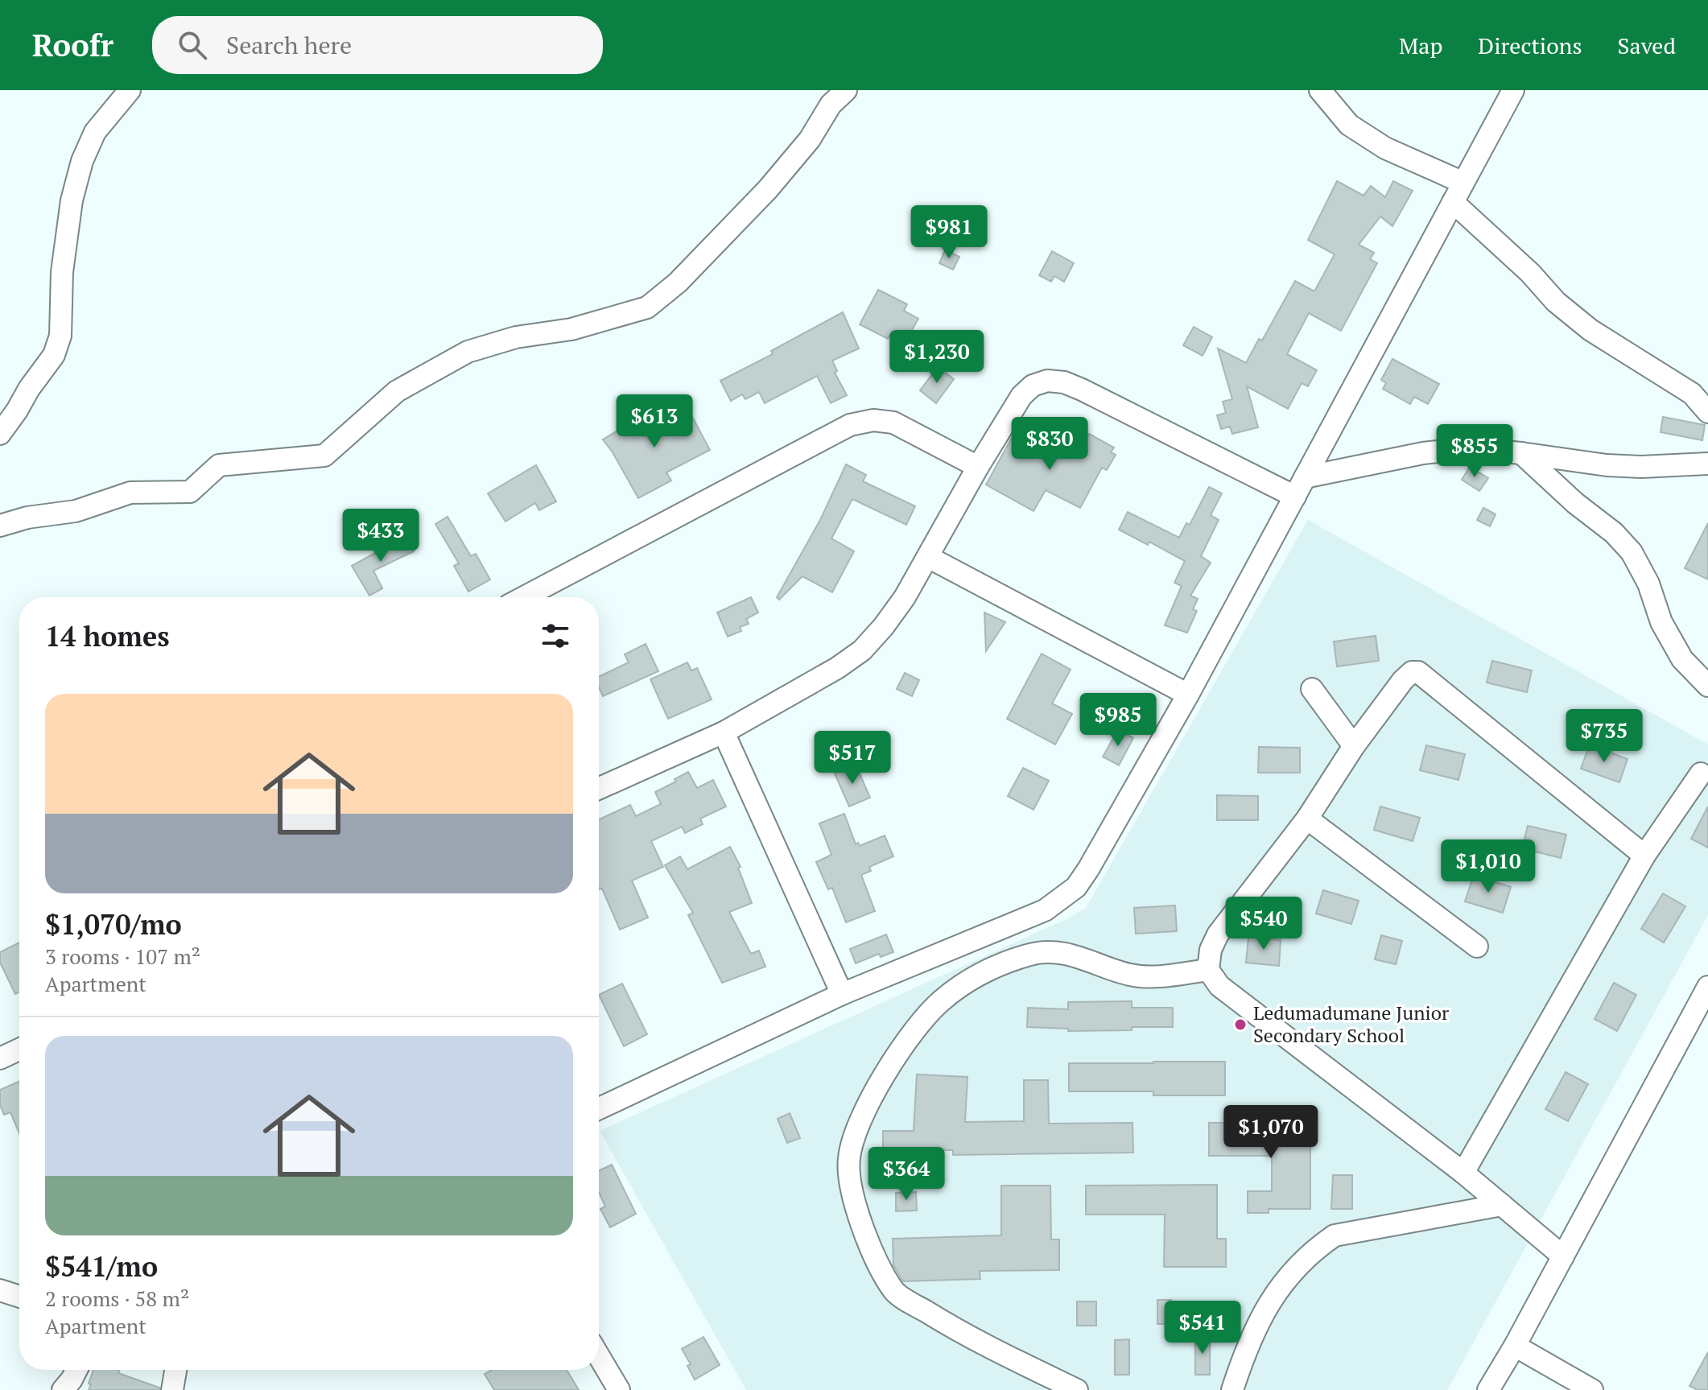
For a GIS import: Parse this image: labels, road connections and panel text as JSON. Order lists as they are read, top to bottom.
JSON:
{
  "places": ["Ledumadumane Junior Secondary School"],
  "page": {
    "header": "Roofr",
    "search": "Search here",
    "nav": ["Map", "Directions", "Saved"],
    "price": [
      "$981",
      "$1,230",
      "$613",
      "$830",
      "$855",
      "$433",
      "$985",
      "$735",
      "$517",
      "$1,010",
      "$540",
      "$1,070",
      "$364",
      "$541"
    ],
    "heading": "14 homes",
    "list": [
      {
        "name": "$1,070/mo",
        "note": "3 rooms · 107 m² · Apartment"
      },
      {
        "name": "$541/mo",
        "note": "2 rooms · 58 m² · Apartment"
      }
    ]
  }
}
